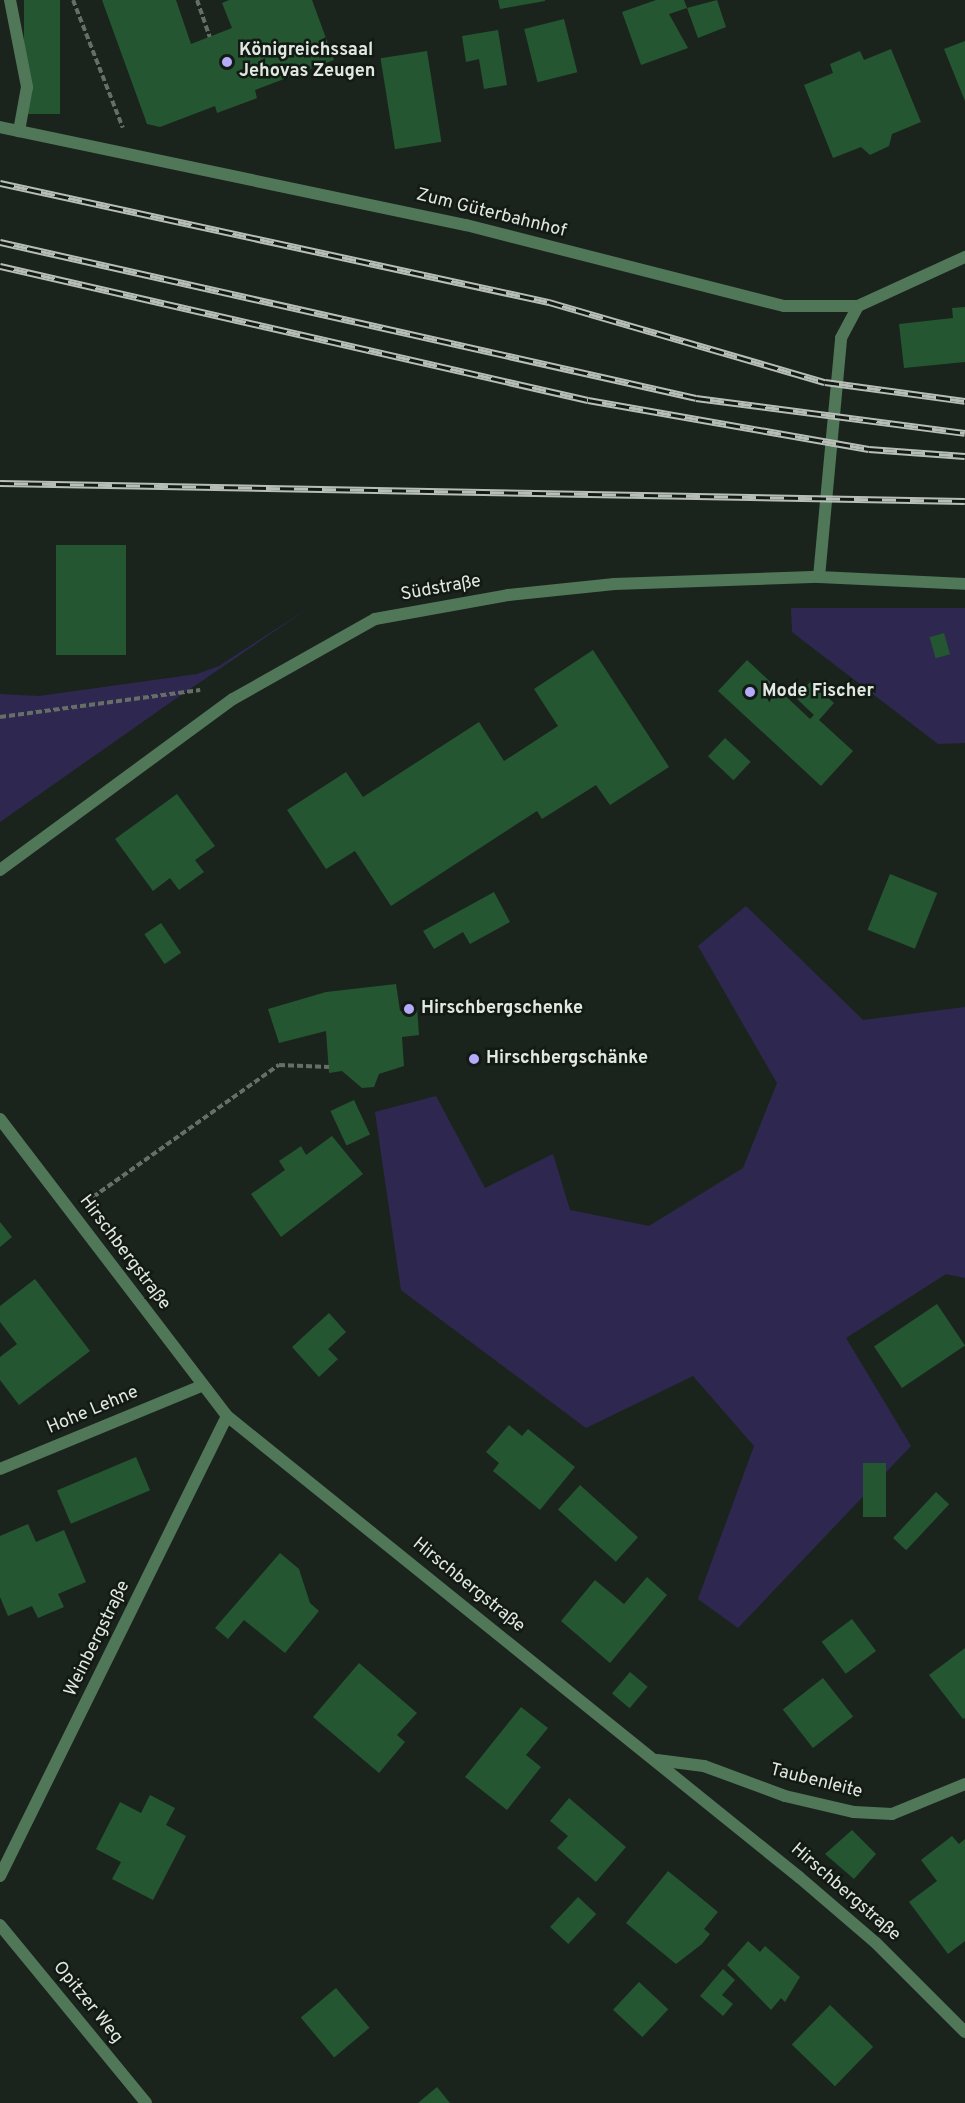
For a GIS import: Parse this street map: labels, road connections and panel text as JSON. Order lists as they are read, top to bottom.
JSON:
{
  "streets": {
    "street": [
      "Zum Güterbahnhof",
      "Südstraße",
      "Hirschbergstraße",
      "Hohe Lehne",
      "Weinbergstraße",
      "Taubenleite",
      "Opitzer Weg"
    ]
  },
  "crossings": [
    ["Hirschbergstraße", "Hohe Lehne"],
    ["Hirschbergstraße", "Weinbergstraße"],
    ["Hirschbergstraße", "Taubenleite"]
  ],
  "places": [
    "Königreichssaal Jehovas Zeugen",
    "Mode Fischer",
    "Hirschbergschenke",
    "Hirschbergschänke"
  ]
}
